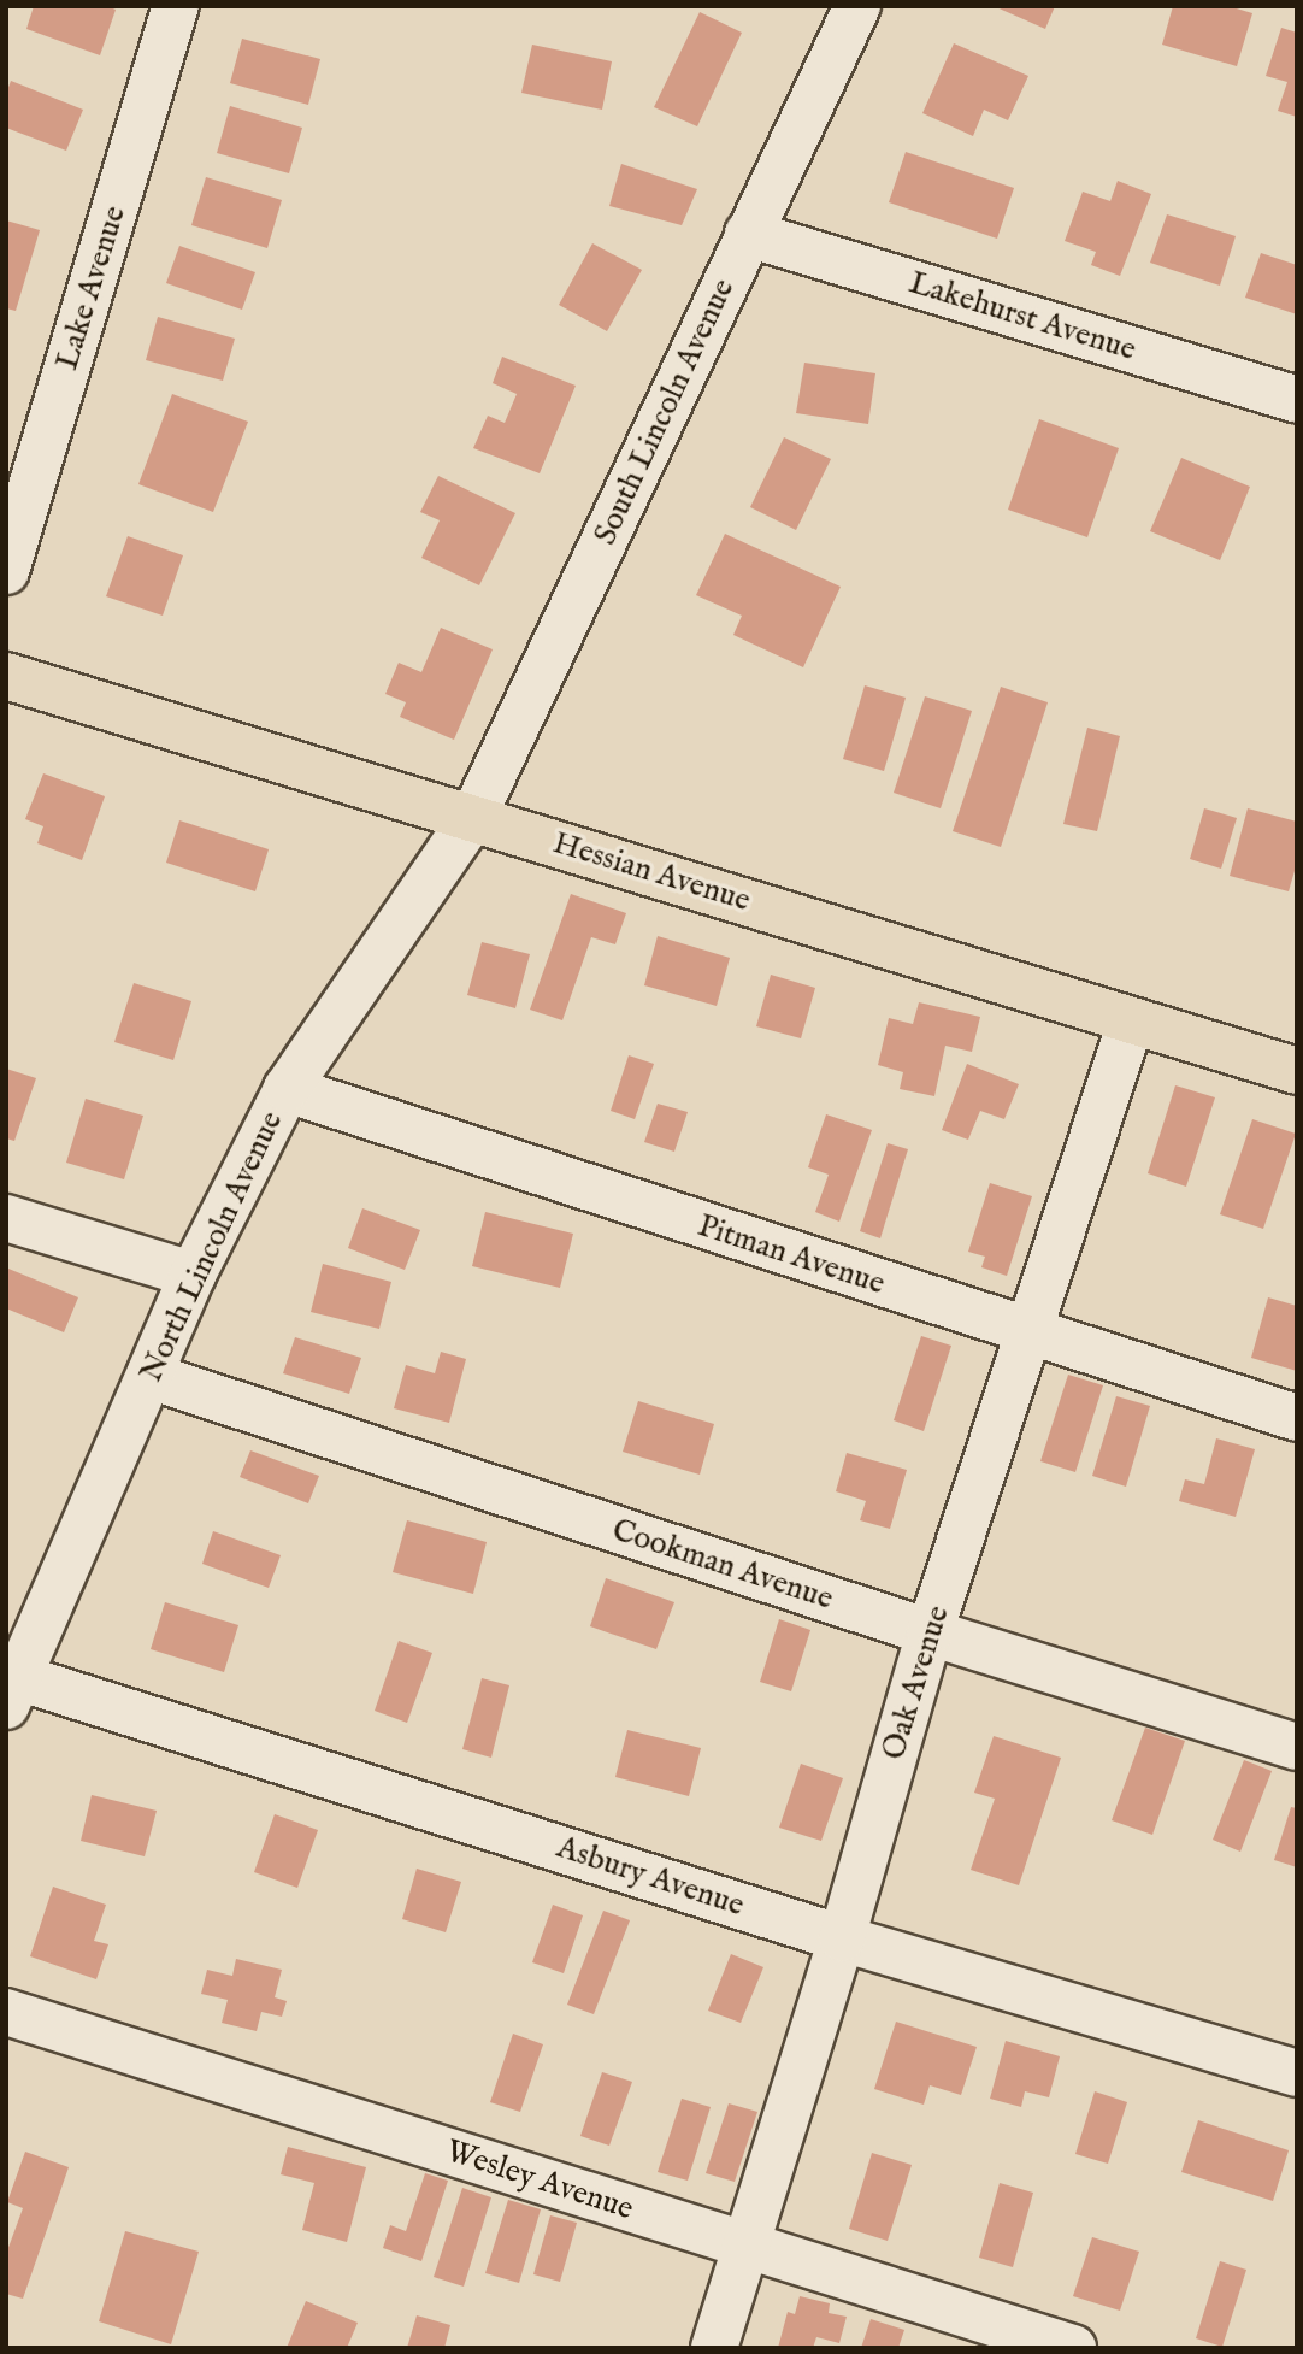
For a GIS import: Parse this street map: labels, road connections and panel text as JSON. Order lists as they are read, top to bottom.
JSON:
{
  "streets": {
    "main road": ["Hessian Avenue"],
    "street": [
      "Lake Avenue",
      "Lakehurst Avenue",
      "South Lincoln Avenue",
      "North Lincoln Avenue",
      "Pitman Avenue",
      "Cookman Avenue",
      "Oak Avenue",
      "Asbury Avenue",
      "Wesley Avenue"
    ]
  },
  "crossings": [
    ["Lakehurst Avenue", "South Lincoln Avenue"],
    ["South Lincoln Avenue", "Hessian Avenue"],
    ["South Lincoln Avenue", "North Lincoln Avenue"],
    ["Hessian Avenue", "North Lincoln Avenue"],
    ["Hessian Avenue", "Oak Avenue"],
    ["North Lincoln Avenue", "Pitman Avenue"],
    ["North Lincoln Avenue", "Cookman Avenue"],
    ["North Lincoln Avenue", "Asbury Avenue"],
    ["Pitman Avenue", "Oak Avenue"],
    ["Cookman Avenue", "Oak Avenue"],
    ["Oak Avenue", "Asbury Avenue"],
    ["Oak Avenue", "Wesley Avenue"]
  ]
}
